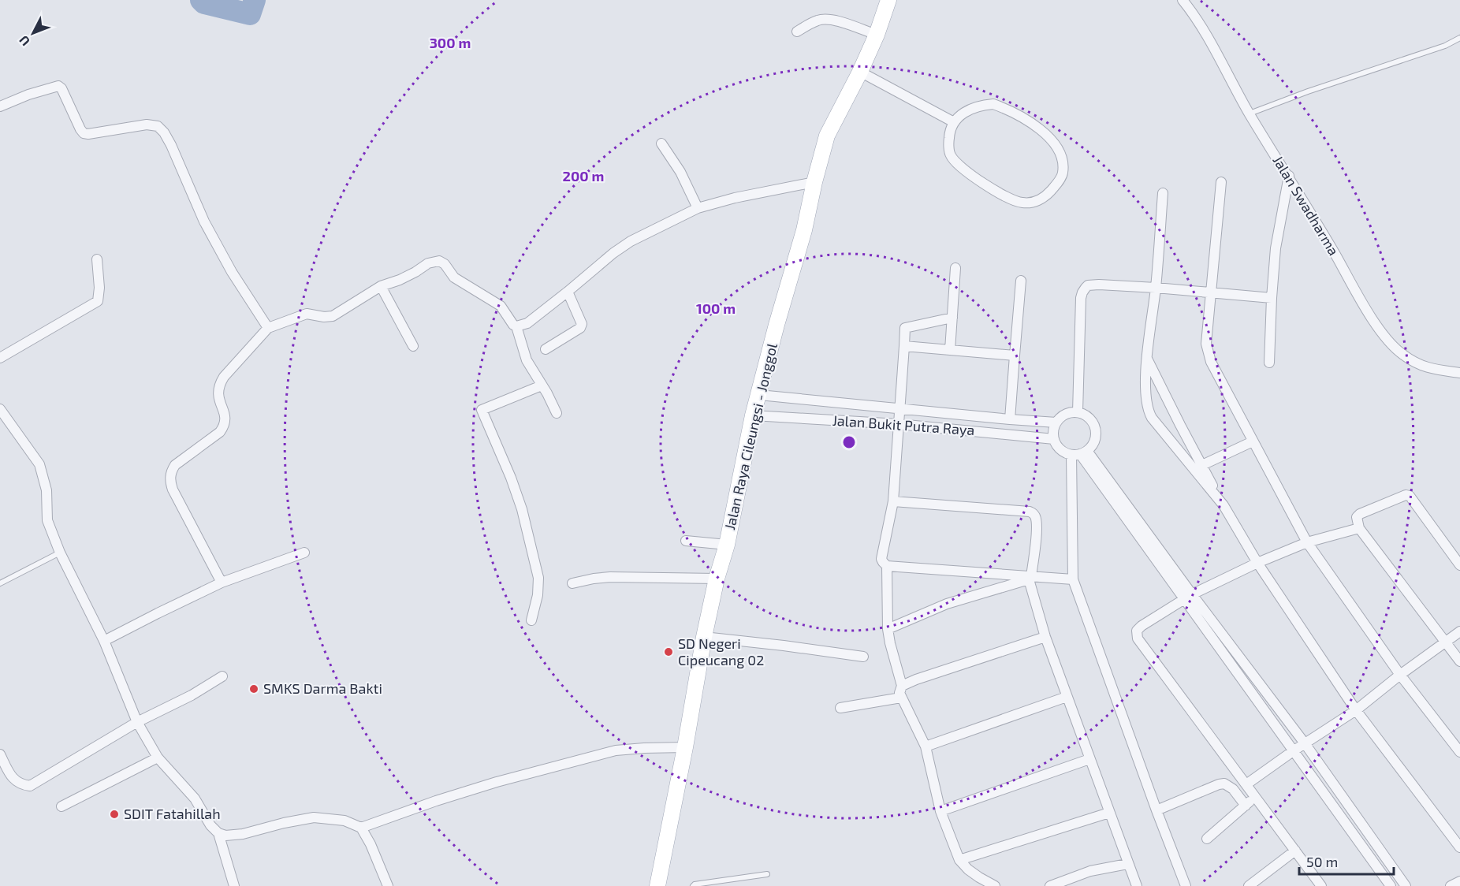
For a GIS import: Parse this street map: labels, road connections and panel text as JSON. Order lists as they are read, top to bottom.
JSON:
{
  "streets": {
    "main road": ["Jalan Raya Cileungsi - Jonggol"],
    "street": ["Jalan Swadharma", "Jalan Bukit Putra Raya"]
  },
  "crossings": [
    ["Jalan Bukit Putra Raya", "Jalan Raya Cileungsi - Jonggol"]
  ],
  "places": ["SD Negeri Cipeucang 02", "SMKS Darma Bakti", "SDIT Fatahillah"],
  "scale_bar": "50 m",
  "north": "bottom left",
  "rings": ["300 m", "200 m", "100 m"]
}
